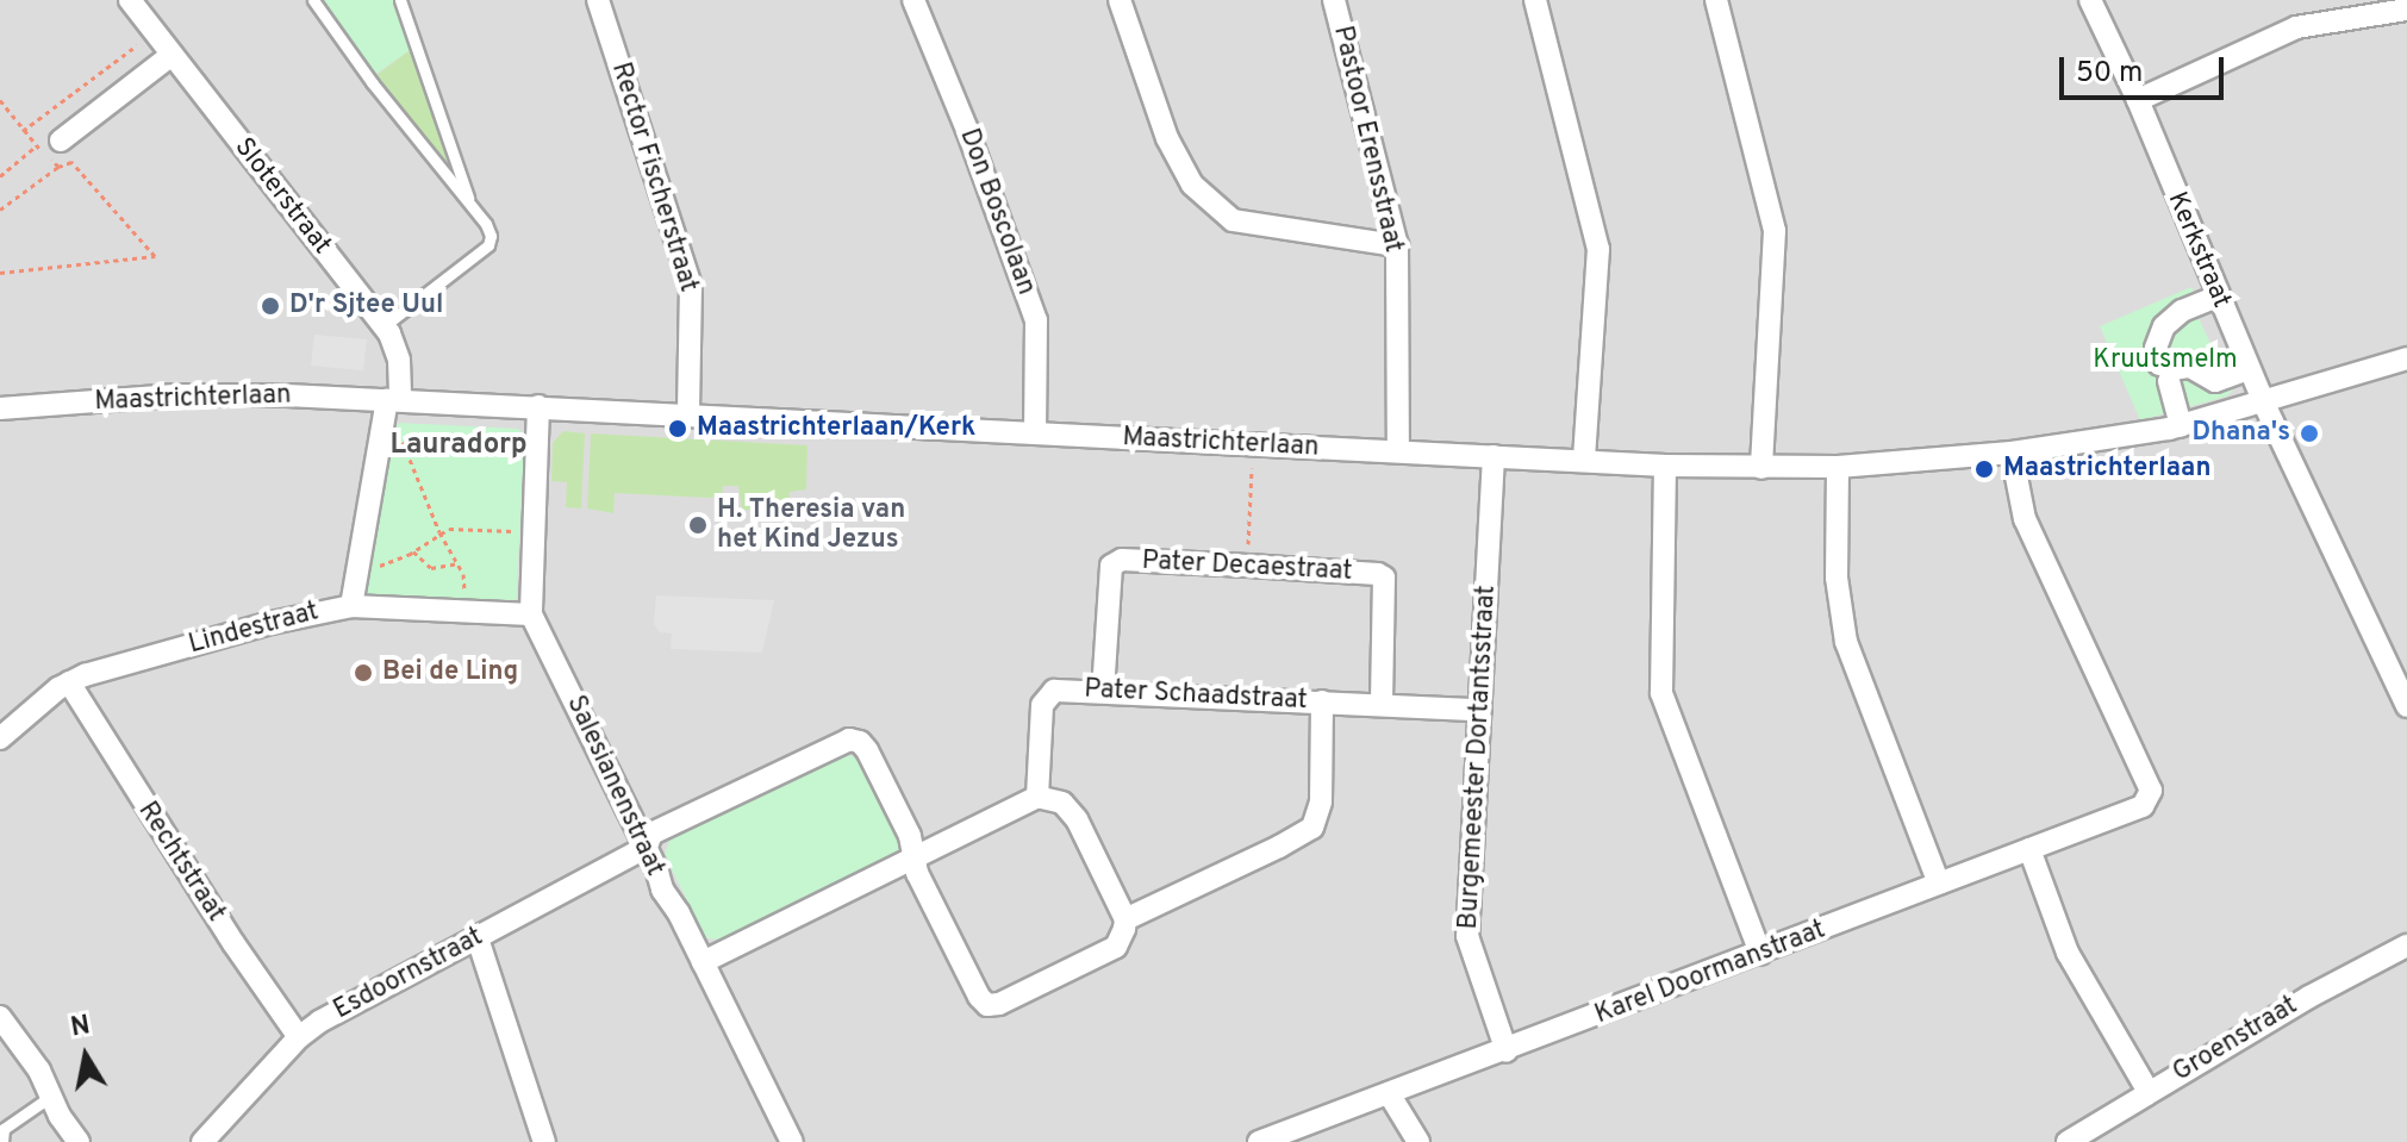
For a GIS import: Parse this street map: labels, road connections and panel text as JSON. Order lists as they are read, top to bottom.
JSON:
{
  "streets": {
    "street": [
      "Pastoor Erensstraat",
      "Rector Fischerstraat",
      "Sloterstraat",
      "Don Boscolaan",
      "Kerkstraat",
      "Maastrichterlaan",
      "Pater Decaestraat",
      "Lindestraat",
      "Pater Schaadstraat",
      "Burgemeester Dortantsstraat",
      "Salesianenstraat",
      "Rechtstraat",
      "Karel Doormanstraat",
      "Esdoornstraat",
      "Groenstraat"
    ]
  },
  "crossings": [
    ["Pastoor Erensstraat", "Maastrichterlaan"],
    ["Rector Fischerstraat", "Maastrichterlaan"],
    ["Sloterstraat", "Maastrichterlaan"],
    ["Sloterstraat", "Lindestraat"],
    ["Don Boscolaan", "Maastrichterlaan"],
    ["Kerkstraat", "Maastrichterlaan"],
    ["Maastrichterlaan", "Burgemeester Dortantsstraat"],
    ["Maastrichterlaan", "Salesianenstraat"],
    ["Maastrichterlaan", "Karel Doormanstraat"],
    ["Pater Decaestraat", "Pater Schaadstraat"],
    ["Lindestraat", "Salesianenstraat"],
    ["Lindestraat", "Rechtstraat"],
    ["Pater Schaadstraat", "Burgemeester Dortantsstraat"],
    ["Pater Schaadstraat", "Esdoornstraat"],
    ["Burgemeester Dortantsstraat", "Karel Doormanstraat"],
    ["Salesianenstraat", "Esdoornstraat"],
    ["Rechtstraat", "Esdoornstraat"]
  ],
  "districts": ["Lauradorp"],
  "parks": ["Kruutsmelm"],
  "places": [
    "D'r Sjtee Uul",
    "Maastrichterlaan/Kerk",
    "Dhana's",
    "Maastrichterlaan",
    "H. Theresia van het Kind Jezus",
    "Bei de Ling"
  ],
  "scale_bar": "50 m",
  "north": "top"
}
